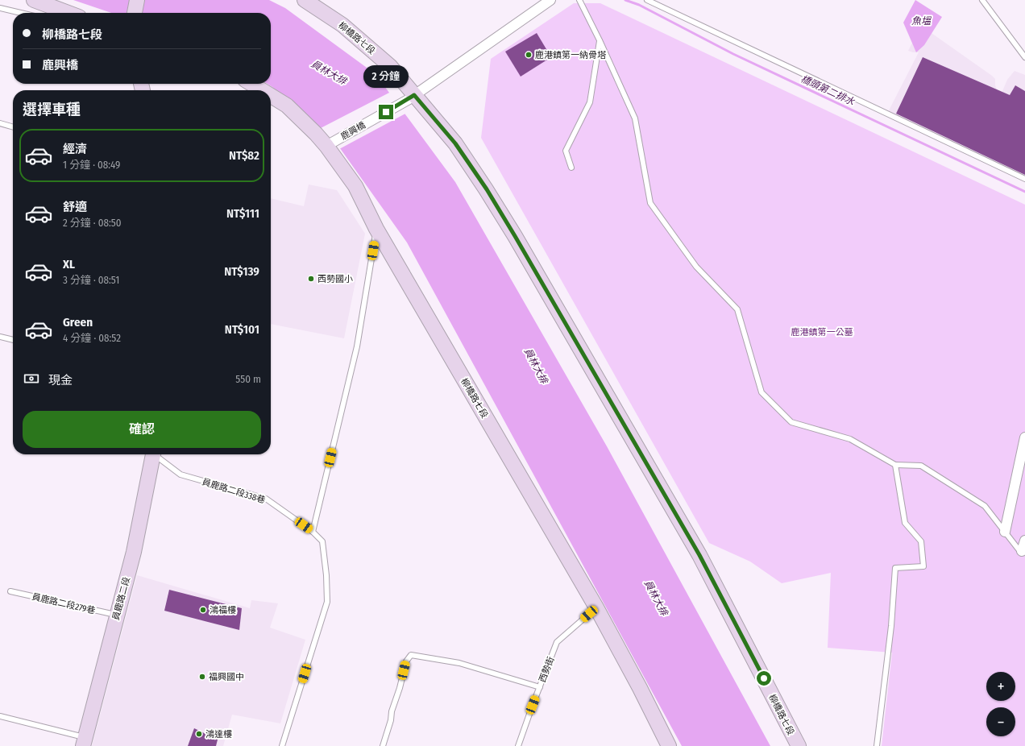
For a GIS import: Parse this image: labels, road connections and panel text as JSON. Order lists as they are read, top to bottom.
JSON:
{
  "streets": {
    "main road": ["柳橋路七段", "員鹿路二段"],
    "street": ["鹿興橋"],
    "lane": ["員鹿路二段338巷", "員鹿路二段279巷", "西勢街"]
  },
  "crossings": [
    ["柳橋路七段", "鹿興橋"],
    ["柳橋路七段", "西勢街"],
    ["員鹿路二段", "員鹿路二段279巷"]
  ],
  "water": ["魚塭", "員林大排", "橋頭第二排水"],
  "parks": ["鹿港鎮第一公墓"],
  "places": [
    "鹿港鎮第一納骨塔",
    "西勢國小",
    "鴻福樓",
    "福興國中",
    "鴻達樓"
  ],
  "page": {
    "banner": ["柳橋路七段", "鹿興橋"],
    "bubble": "2 分鐘",
    "heading": "選擇車種",
    "list": [
      {
        "name": "經濟",
        "note": "1 分鐘 · 08:49",
        "value": "NT$82"
      },
      {
        "name": "舒適",
        "note": "2 分鐘 · 08:50",
        "value": "NT$111"
      },
      {
        "name": "XL",
        "note": "3 分鐘 · 08:51",
        "value": "NT$139"
      },
      {
        "name": "Green",
        "note": "4 分鐘 · 08:52",
        "value": "NT$101"
      }
    ],
    "pay": ["現金", "550 m"],
    "buttons": "確認",
    "map_buttons": ["+", "−"]
  }
}
